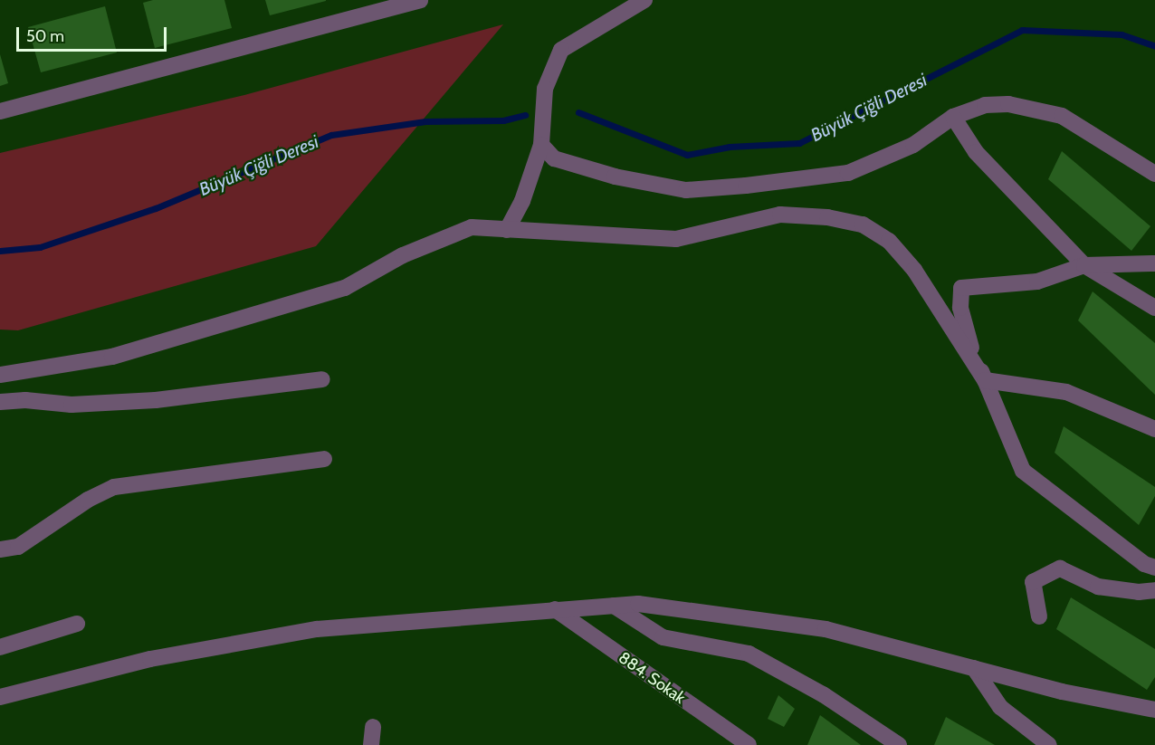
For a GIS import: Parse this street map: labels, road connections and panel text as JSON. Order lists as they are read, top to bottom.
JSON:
{
  "streets": {
    "street": ["884. Sokak"]
  },
  "water": ["Büyük Çiğli Deresi"],
  "scale_bar": "50 m"
}
